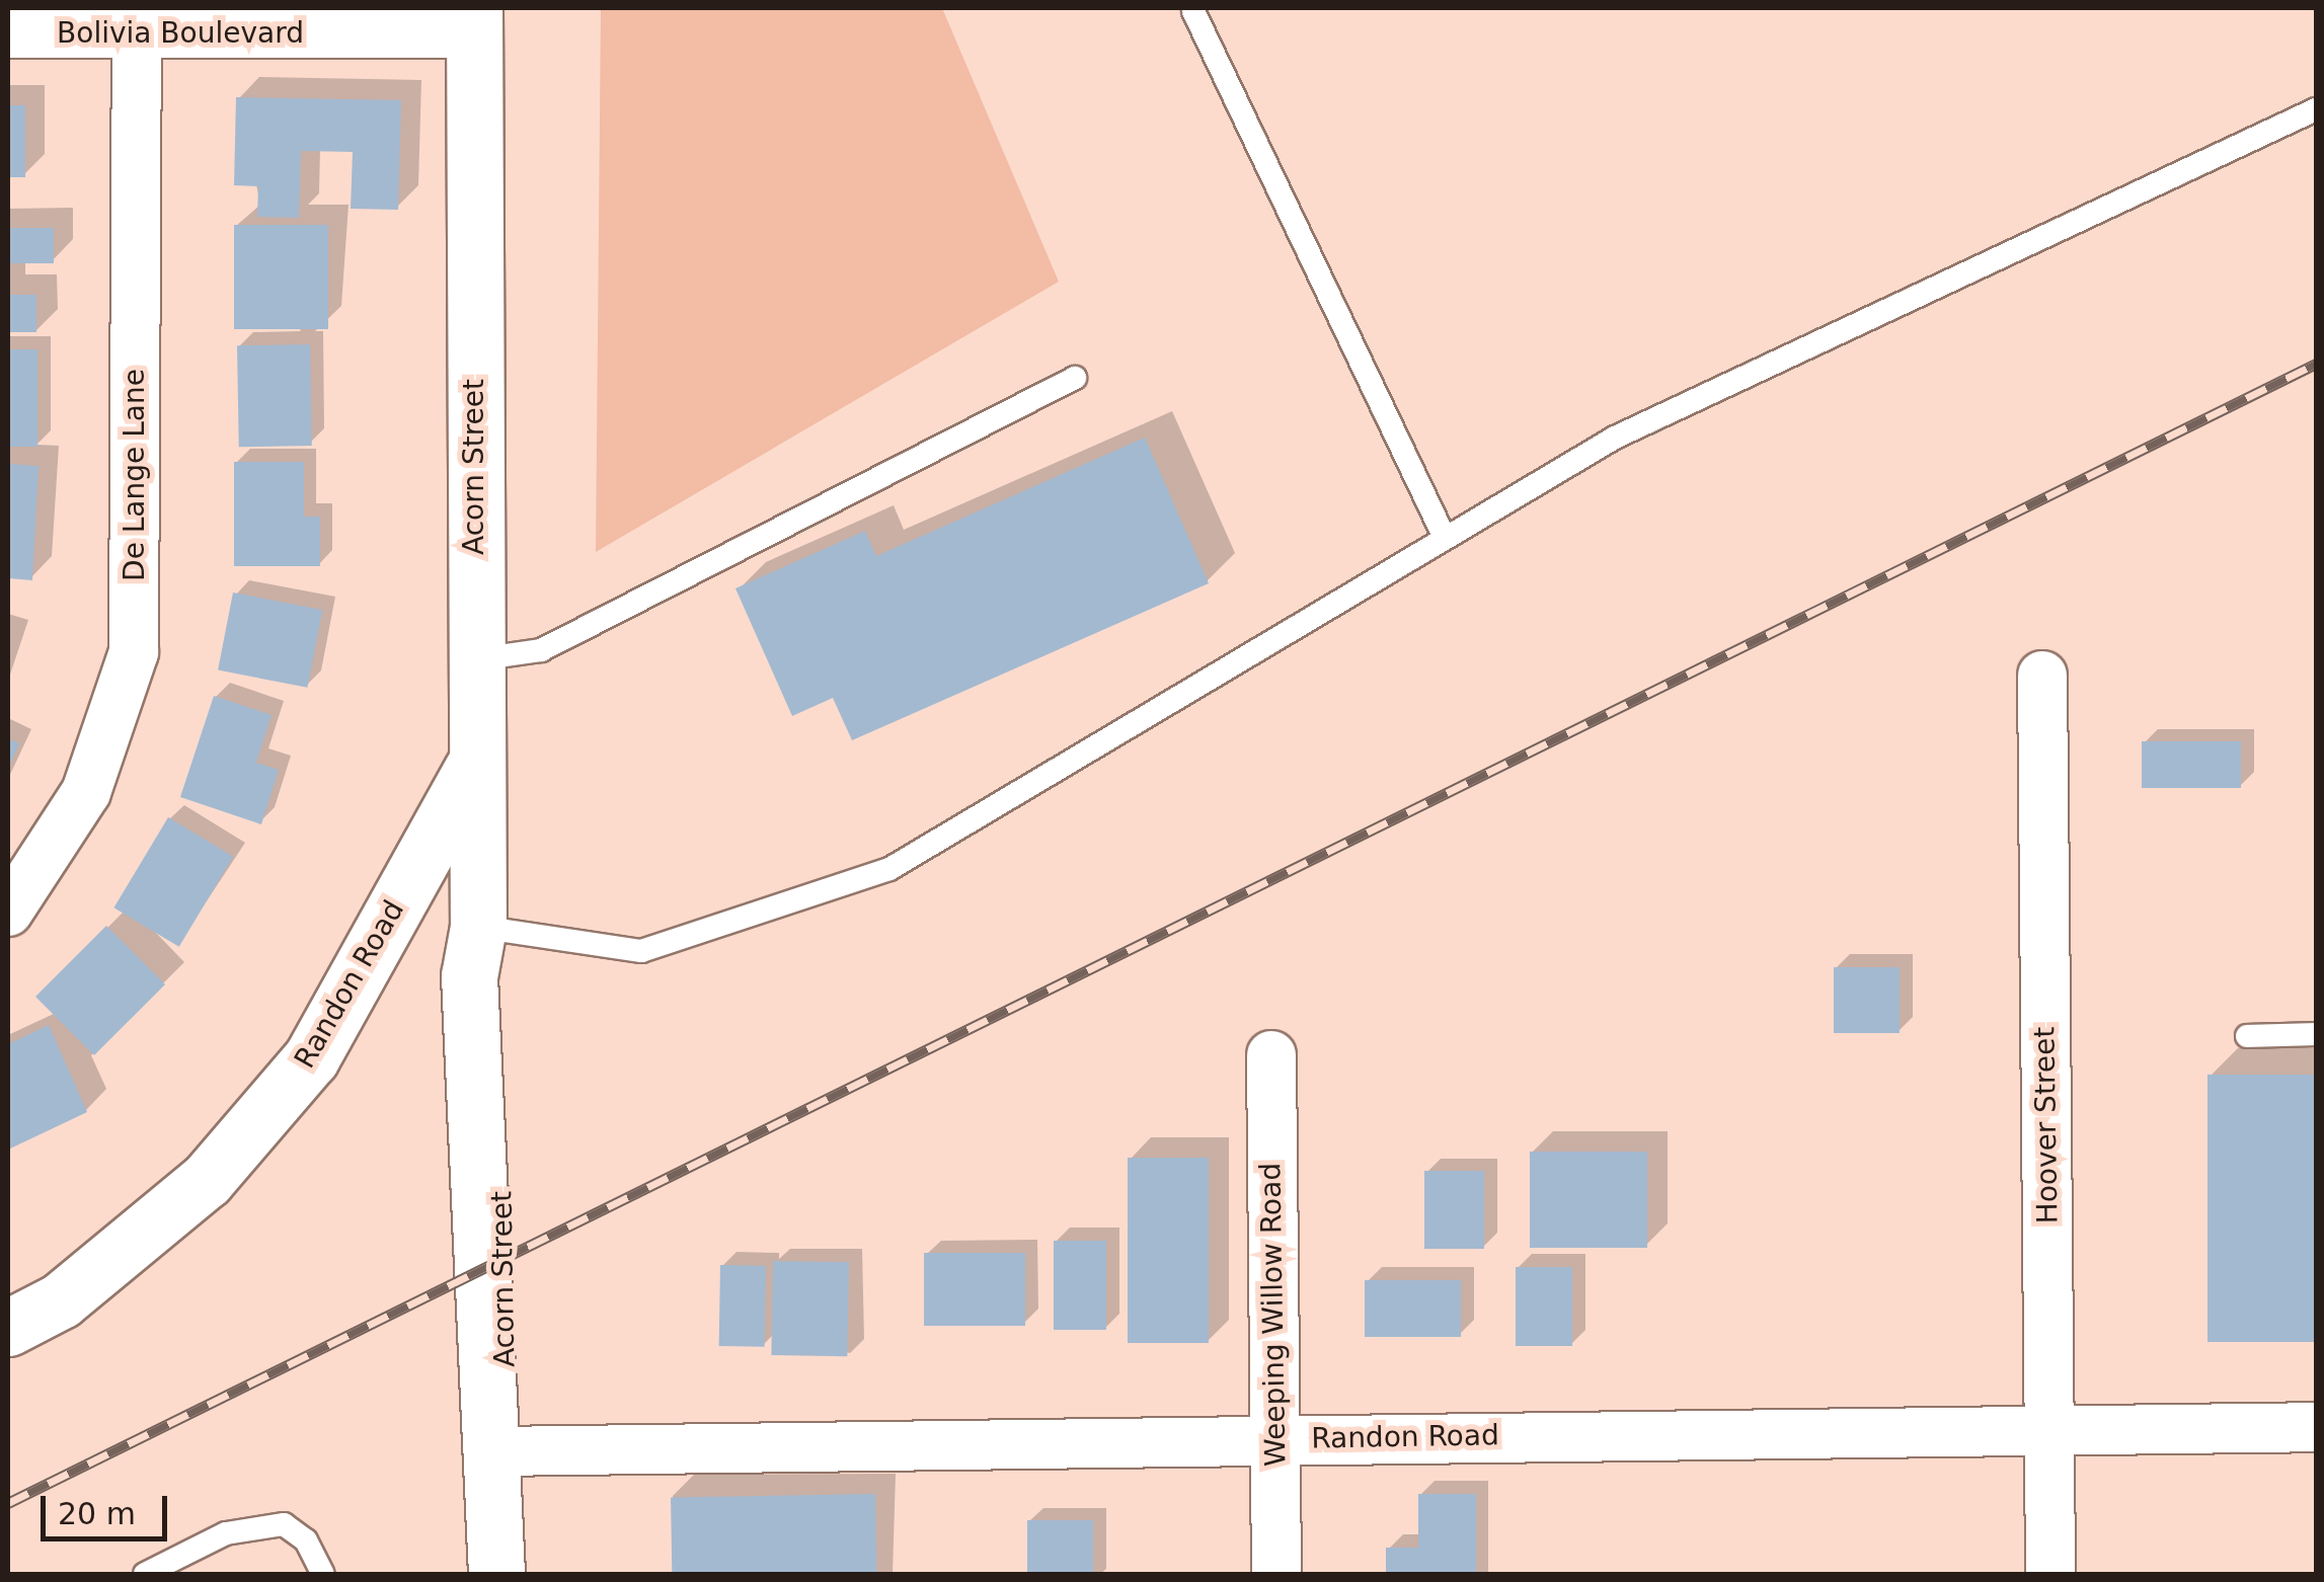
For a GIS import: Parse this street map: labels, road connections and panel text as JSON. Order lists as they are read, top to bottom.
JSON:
{
  "streets": {
    "street": [
      "Bolivia Boulevard",
      "Acorn Street",
      "De Lange Lane",
      "Randon Road",
      "Hoover Street",
      "Weeping Willow Road"
    ]
  },
  "crossings": [
    ["Bolivia Boulevard", "Acorn Street"],
    ["Bolivia Boulevard", "De Lange Lane"],
    ["Acorn Street", "Randon Road"],
    ["Randon Road", "Hoover Street"],
    ["Randon Road", "Weeping Willow Road"]
  ],
  "scale_bar": "20 m"
}
